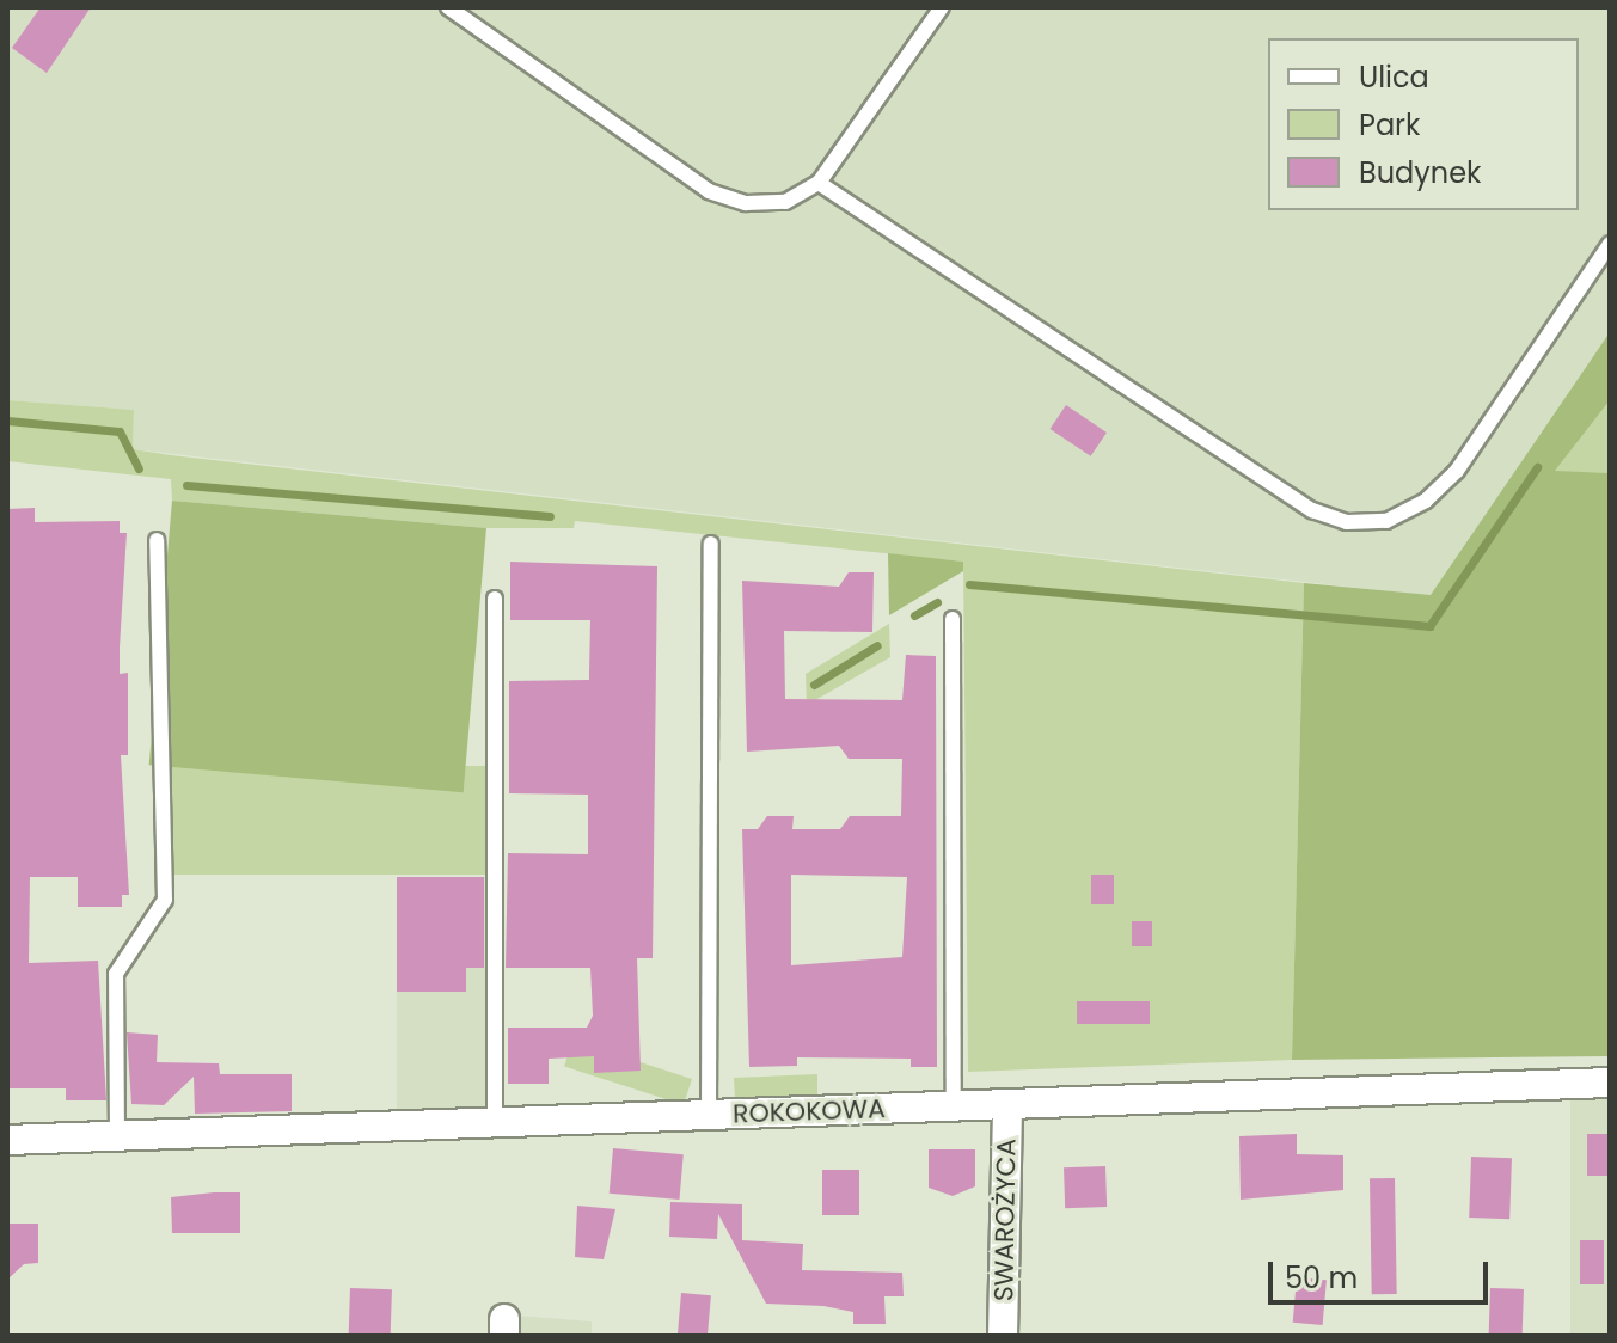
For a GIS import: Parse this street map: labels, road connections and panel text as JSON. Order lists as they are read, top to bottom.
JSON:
{
  "streets": {
    "street": ["ROKOKOWA", "SWAROŻYCA"]
  },
  "crossings": [
    ["ROKOKOWA", "SWAROŻYCA"]
  ],
  "legend": ["Ulica", "Park", "Budynek"],
  "scale_bar": "50 m"
}
